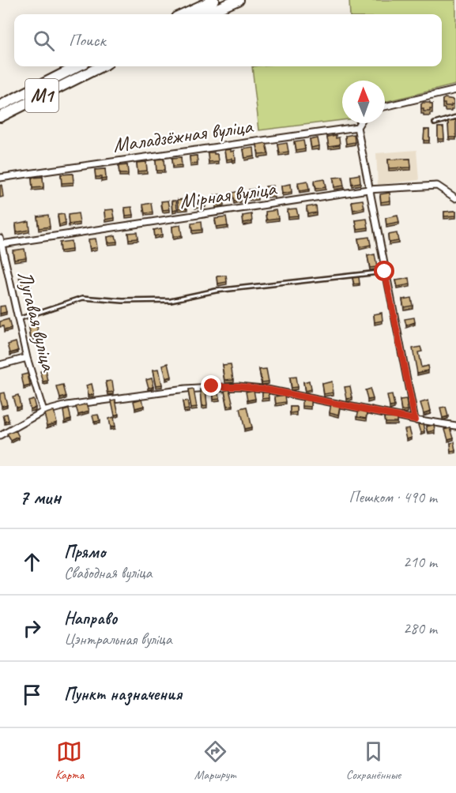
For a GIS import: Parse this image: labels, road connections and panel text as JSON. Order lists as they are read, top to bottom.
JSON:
{
  "streets": {
    "highway": ["М1"],
    "street": ["Маладзёжная вуліца", "Мірная вуліца", "Лугавая вуліца"]
  },
  "crossings": [
    ["Мірная вуліца", "Лугавая вуліца"]
  ],
  "north": "top",
  "page": {
    "search": "Поиск",
    "heading": ["7 мин", "Пешком · 490 m"],
    "list": [
      ["Прямо", "Свабодная вуліца", "210 m"],
      ["Направо", "Цэнтральная вуліца", "280 m"],
      "Пункт назначения"
    ],
    "nav": ["Карта", "Маршрут", "Сохранённые"]
  }
}
